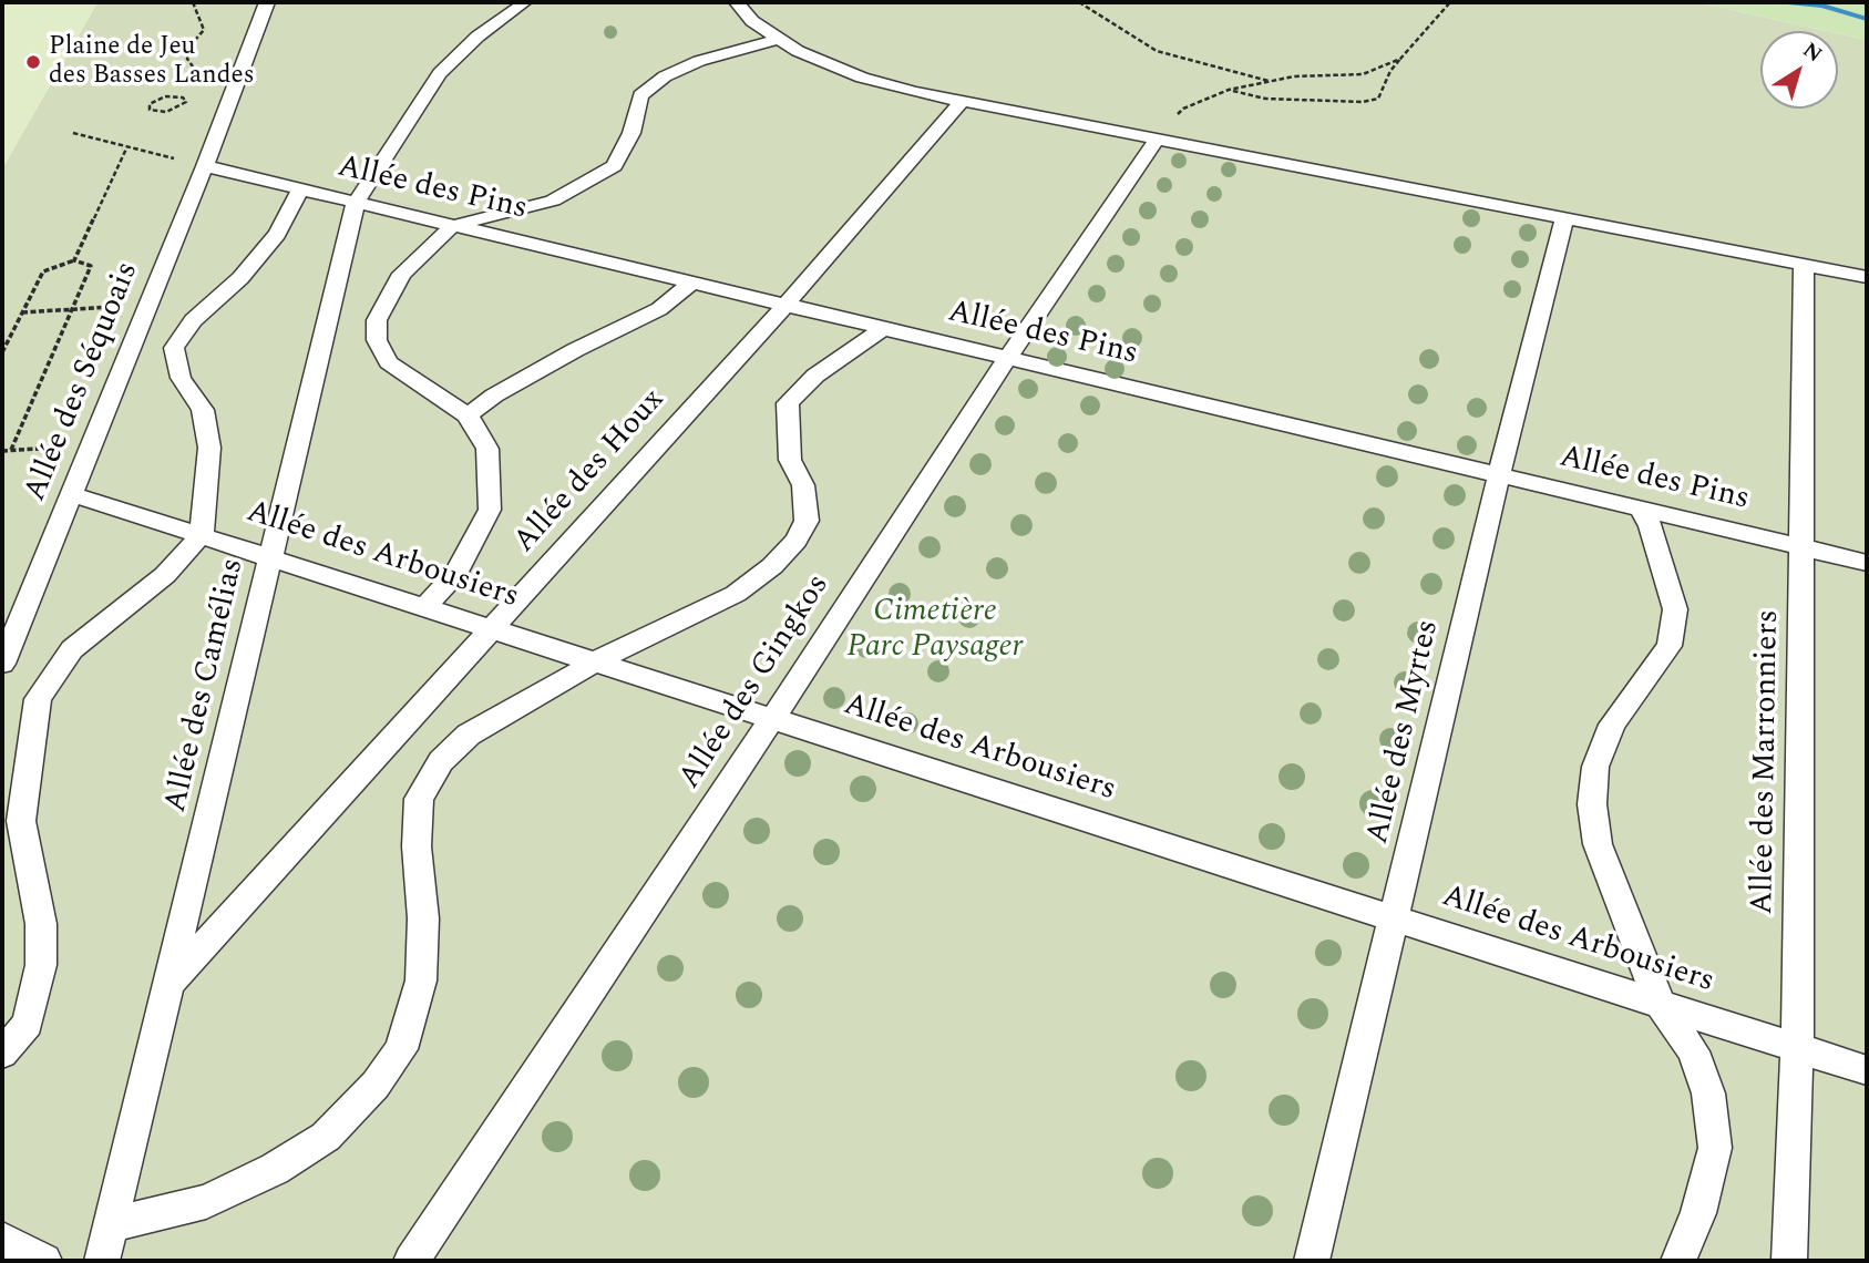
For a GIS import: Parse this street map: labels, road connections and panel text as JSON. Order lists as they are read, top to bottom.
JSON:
{
  "streets": {
    "lane": [
      "Allée des Pins",
      "Allée des Séquoais",
      "Allée des Houx",
      "Allée des Arbousiers",
      "Allée des Gingkos",
      "Allée des Camélias",
      "Allée des Myrtes",
      "Allée des Marronniers"
    ]
  },
  "crossings": [
    ["Allée des Pins", "Allée des Séquoais"],
    ["Allée des Pins", "Allée des Houx"],
    ["Allée des Pins", "Allée des Gingkos"],
    ["Allée des Pins", "Allée des Camélias"],
    ["Allée des Pins", "Allée des Myrtes"],
    ["Allée des Pins", "Allée des Marronniers"],
    ["Allée des Séquoais", "Allée des Arbousiers"],
    ["Allée des Houx", "Allée des Arbousiers"],
    ["Allée des Houx", "Allée des Camélias"],
    ["Allée des Arbousiers", "Allée des Gingkos"],
    ["Allée des Arbousiers", "Allée des Camélias"],
    ["Allée des Arbousiers", "Allée des Myrtes"],
    ["Allée des Arbousiers", "Allée des Marronniers"]
  ],
  "parks": ["Cimetière Parc Paysager"],
  "places": ["Plaine de Jeu des Basses Landes"],
  "north": "top right"
}
